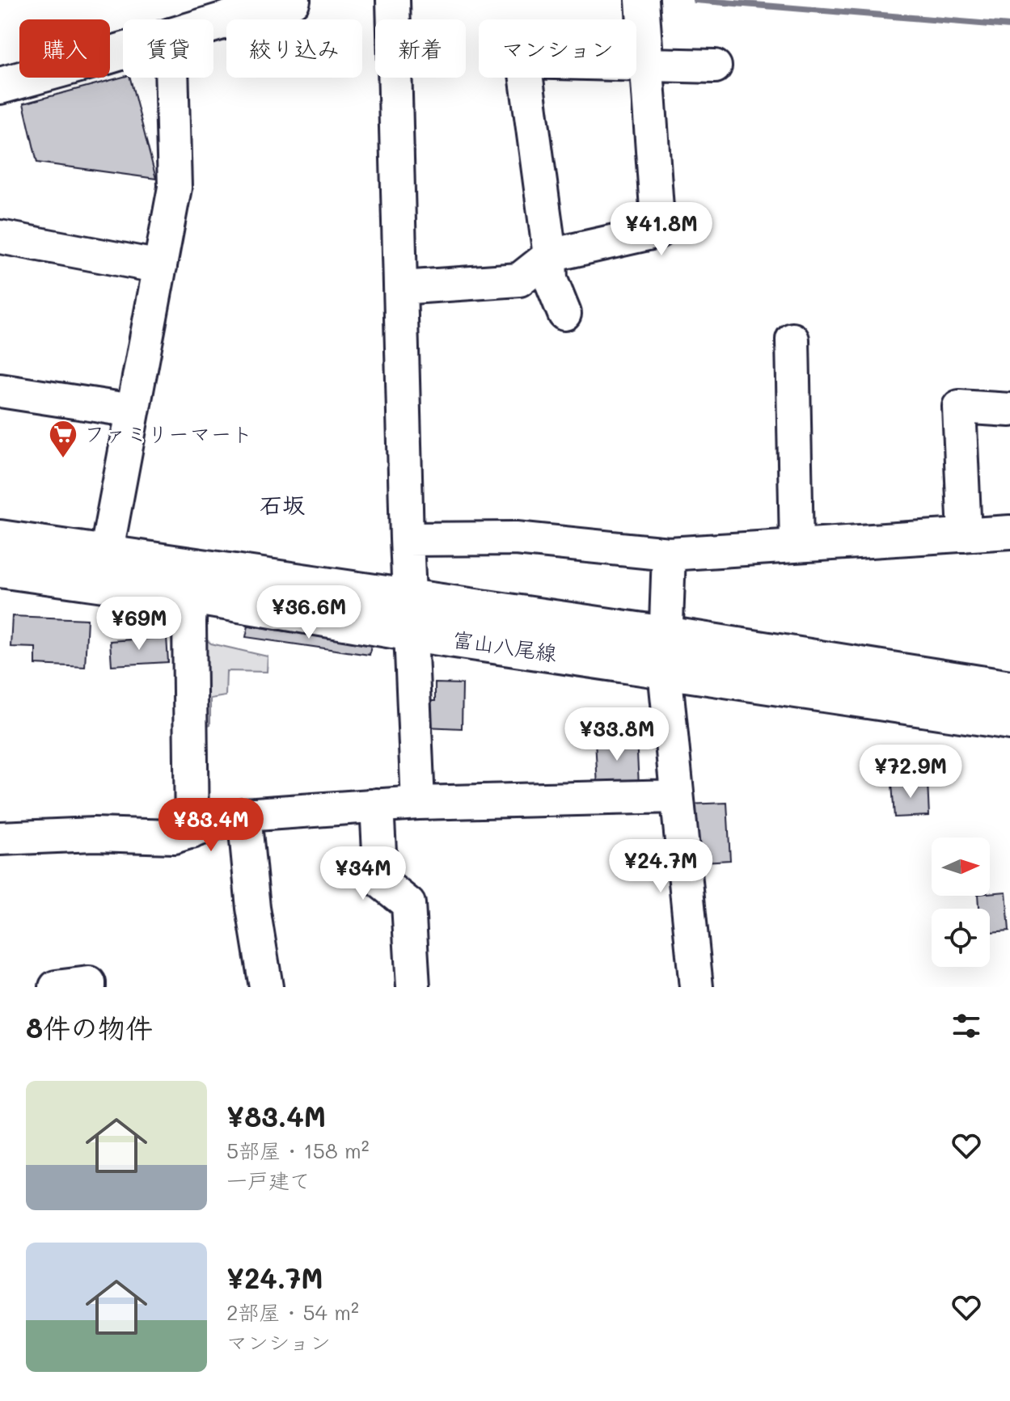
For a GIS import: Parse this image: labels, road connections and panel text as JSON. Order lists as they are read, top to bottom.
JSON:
{
  "streets": {
    "main road": ["富山八尾線"]
  },
  "districts": ["石坂"],
  "places": {
    "supermarket": ["ファミリーマート"]
  },
  "north": "right",
  "page": {
    "chip": [
      "購入",
      "賃貸",
      "絞り込み",
      "新着",
      "マンション"
    ],
    "price": [
      "¥41.8M",
      "¥36.6M",
      "¥69M",
      "¥33.8M",
      "¥72.9M",
      "¥83.4M",
      "¥24.7M",
      "¥34M"
    ],
    "heading": "8件の物件",
    "list": [
      {
        "name": "¥83.4M",
        "note": "5部屋 · 158 m² · 一戸建て"
      },
      {
        "name": "¥24.7M",
        "note": "2部屋 · 54 m² · マンション"
      }
    ]
  }
}
